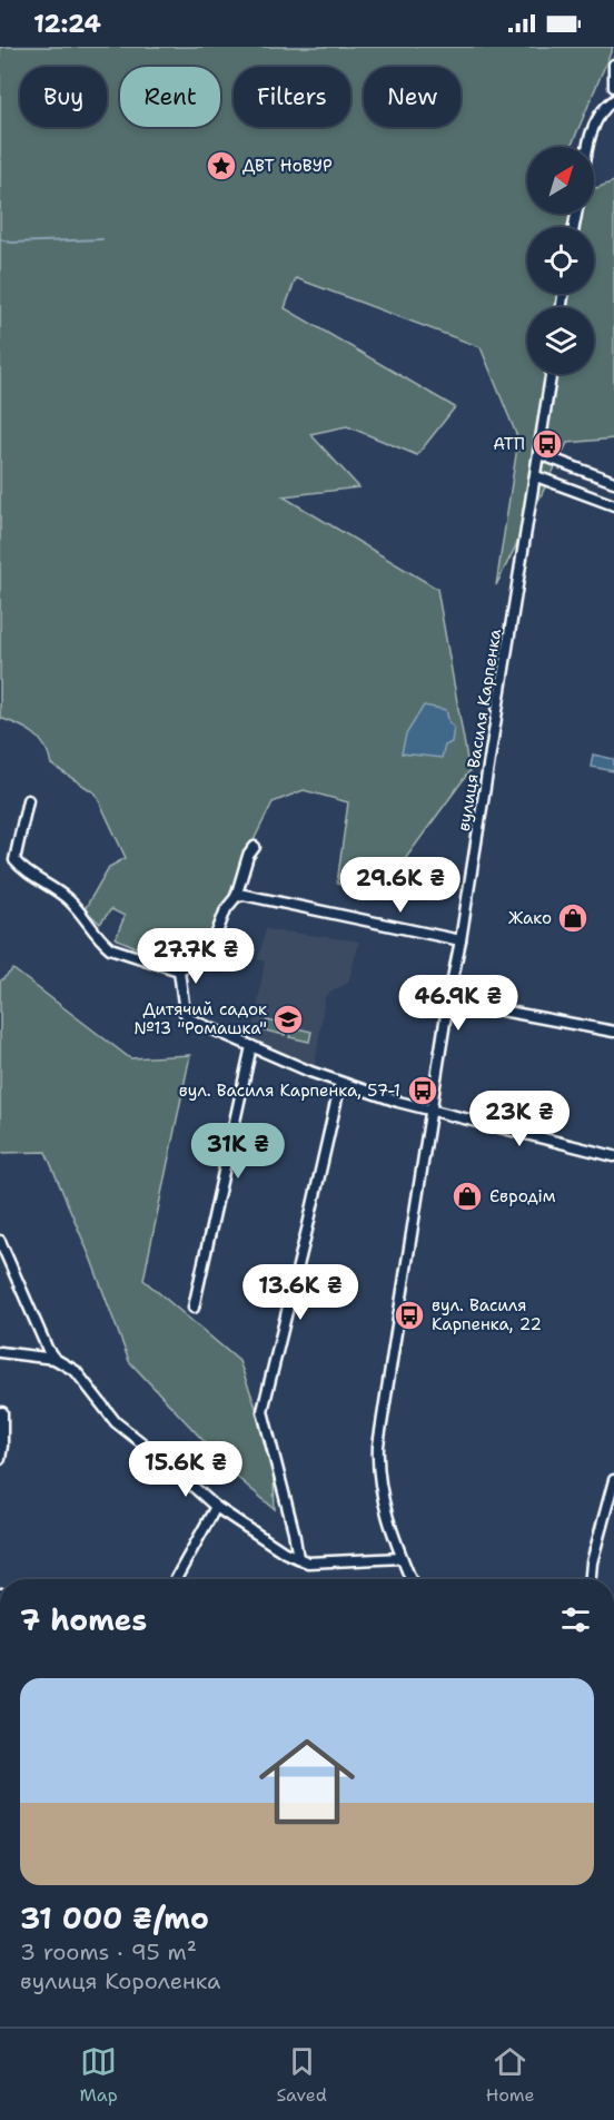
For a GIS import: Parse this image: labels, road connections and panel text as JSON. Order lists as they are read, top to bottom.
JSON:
{
  "streets": {
    "street": ["вулиця Василя Карпенка"]
  },
  "places": {
    "place": ["ДВТ НоВУР"],
    "bus stop": ["АТП", "вул. Василя Карпенка, 57-1", "вул. Василя Карпенка, 22"],
    "shop": ["Жако", "Євродім"],
    "school or university": ["Дитячий садок №13 \"Ромашка\""]
  },
  "north": "top right",
  "page": {
    "status": "12:24",
    "chip": [
      "Buy",
      "Rent",
      "Filters",
      "New"
    ],
    "price": [
      "29.6K ₴",
      "27.7K ₴",
      "46.9K ₴",
      "23K ₴",
      "31K ₴",
      "13.6K ₴",
      "15.6K ₴"
    ],
    "heading": "7 homes",
    "list": [
      {
        "name": "31 000 ₴/mo",
        "note": "3 rooms · 95 m² · вулиця Короленка"
      }
    ],
    "tabs": ["Map", "Saved", "Home"]
  }
}
